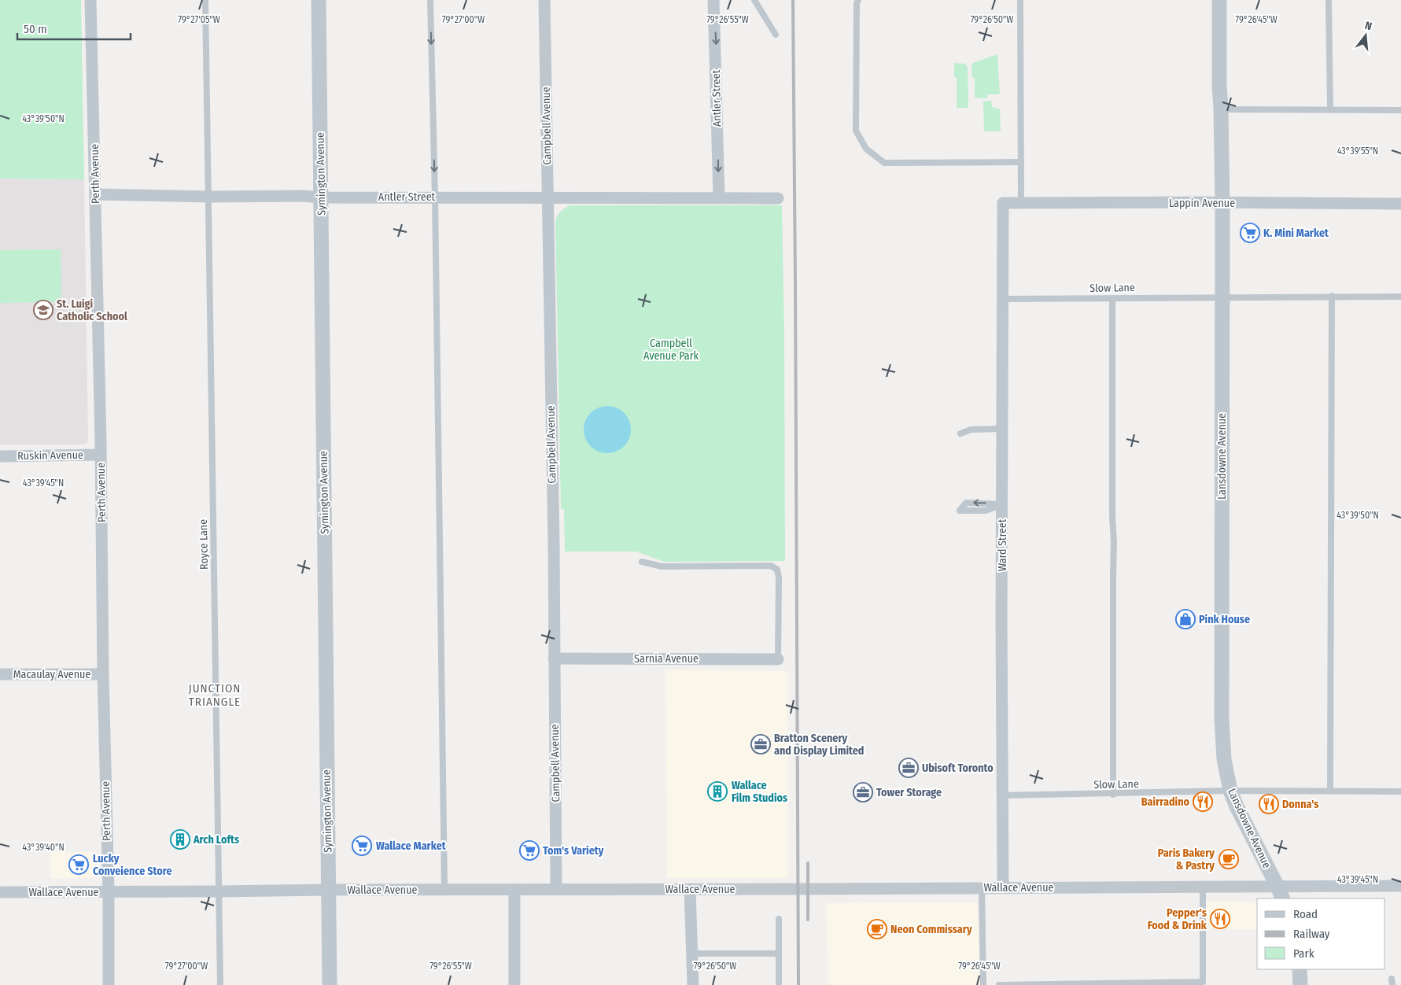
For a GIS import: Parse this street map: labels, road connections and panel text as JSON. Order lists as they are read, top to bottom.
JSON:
{
  "streets": {
    "street": [
      "Antler Street",
      "Campbell Avenue",
      "Perth Avenue",
      "Symington Avenue",
      "Lappin Avenue",
      "Ruskin Avenue",
      "Lansdowne Avenue",
      "Ward Street",
      "Sarnia Avenue",
      "Macaulay Avenue",
      "Wallace Avenue"
    ],
    "lane": ["Slow Lane", "Royce Lane"]
  },
  "crossings": [
    ["Antler Street", "Campbell Avenue"],
    ["Antler Street", "Perth Avenue"],
    ["Antler Street", "Symington Avenue"],
    ["Antler Street", "Royce Lane"],
    ["Campbell Avenue", "Sarnia Avenue"],
    ["Campbell Avenue", "Wallace Avenue"],
    ["Perth Avenue", "Ruskin Avenue"],
    ["Perth Avenue", "Macaulay Avenue"],
    ["Perth Avenue", "Wallace Avenue"],
    ["Symington Avenue", "Wallace Avenue"],
    ["Lappin Avenue", "Lansdowne Avenue"],
    ["Lappin Avenue", "Ward Street"],
    ["Slow Lane", "Lansdowne Avenue"],
    ["Slow Lane", "Ward Street"],
    ["Lansdowne Avenue", "Wallace Avenue"],
    ["Royce Lane", "Wallace Avenue"],
    ["Ward Street", "Wallace Avenue"]
  ],
  "districts": ["JUNCTION TRIANGLE"],
  "parks": ["Campbell Avenue Park"],
  "places": {
    "supermarket": [
      "K. Mini Market",
      "Wallace Market",
      "Tom's Variety",
      "Lucky Conveience Store"
    ],
    "school or university": ["St. Luigi Catholic School"],
    "shop": ["Pink House"],
    "office": ["Bratton Scenery and Display Limited", "Ubisoft Toronto", "Tower Storage"],
    "building": ["Wallace Film Studios", "Arch Lofts"],
    "restaurant": ["Bairradino", "Donna's", "Pepper's Food & Drink"],
    "cafe": ["Paris Bakery & Pastry", "Neon Commissary"]
  },
  "legend": ["Road", "Railway", "Park"],
  "scale_bar": "50 m",
  "north": "top",
  "coordinates": [
    "79°27'05\"W",
    "79°27'00\"W",
    "79°26'55\"W",
    "79°26'50\"W",
    "79°26'45\"W",
    "43°39'50\"N",
    "43°39'55\"N",
    "43°39'45\"N",
    "43°39'40\"N"
  ]
}
